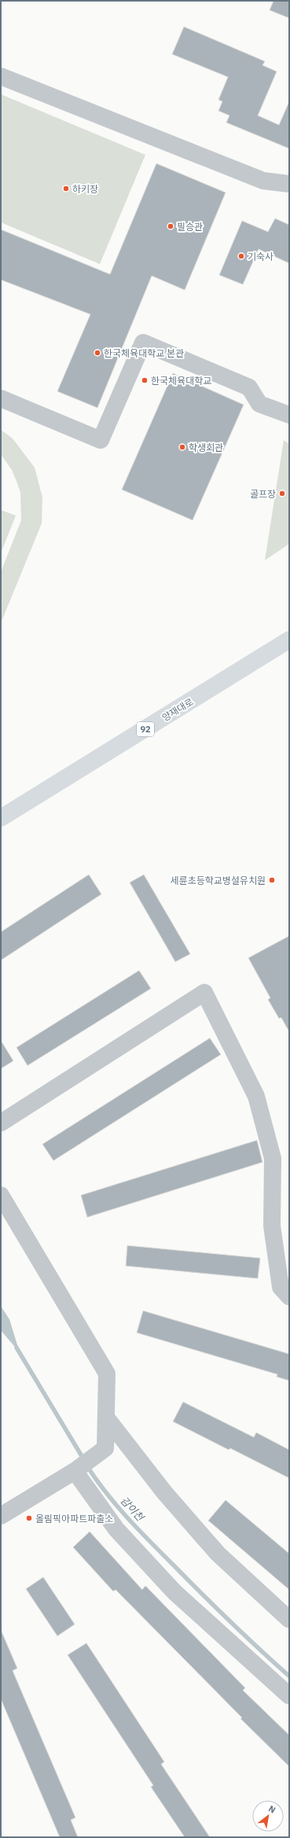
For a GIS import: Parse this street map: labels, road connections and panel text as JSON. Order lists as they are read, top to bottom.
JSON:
{
  "streets": {
    "main road": ["양재대로", "92"]
  },
  "water": ["감이천"],
  "places": [
    "하키장",
    "필승관",
    "기숙사",
    "한국체육대학교 본관",
    "한국체육대학교",
    "학생회관",
    "골프장",
    "세륜초등학교병설유치원",
    "올림픽아파트파출소"
  ],
  "north": "top right"
}
